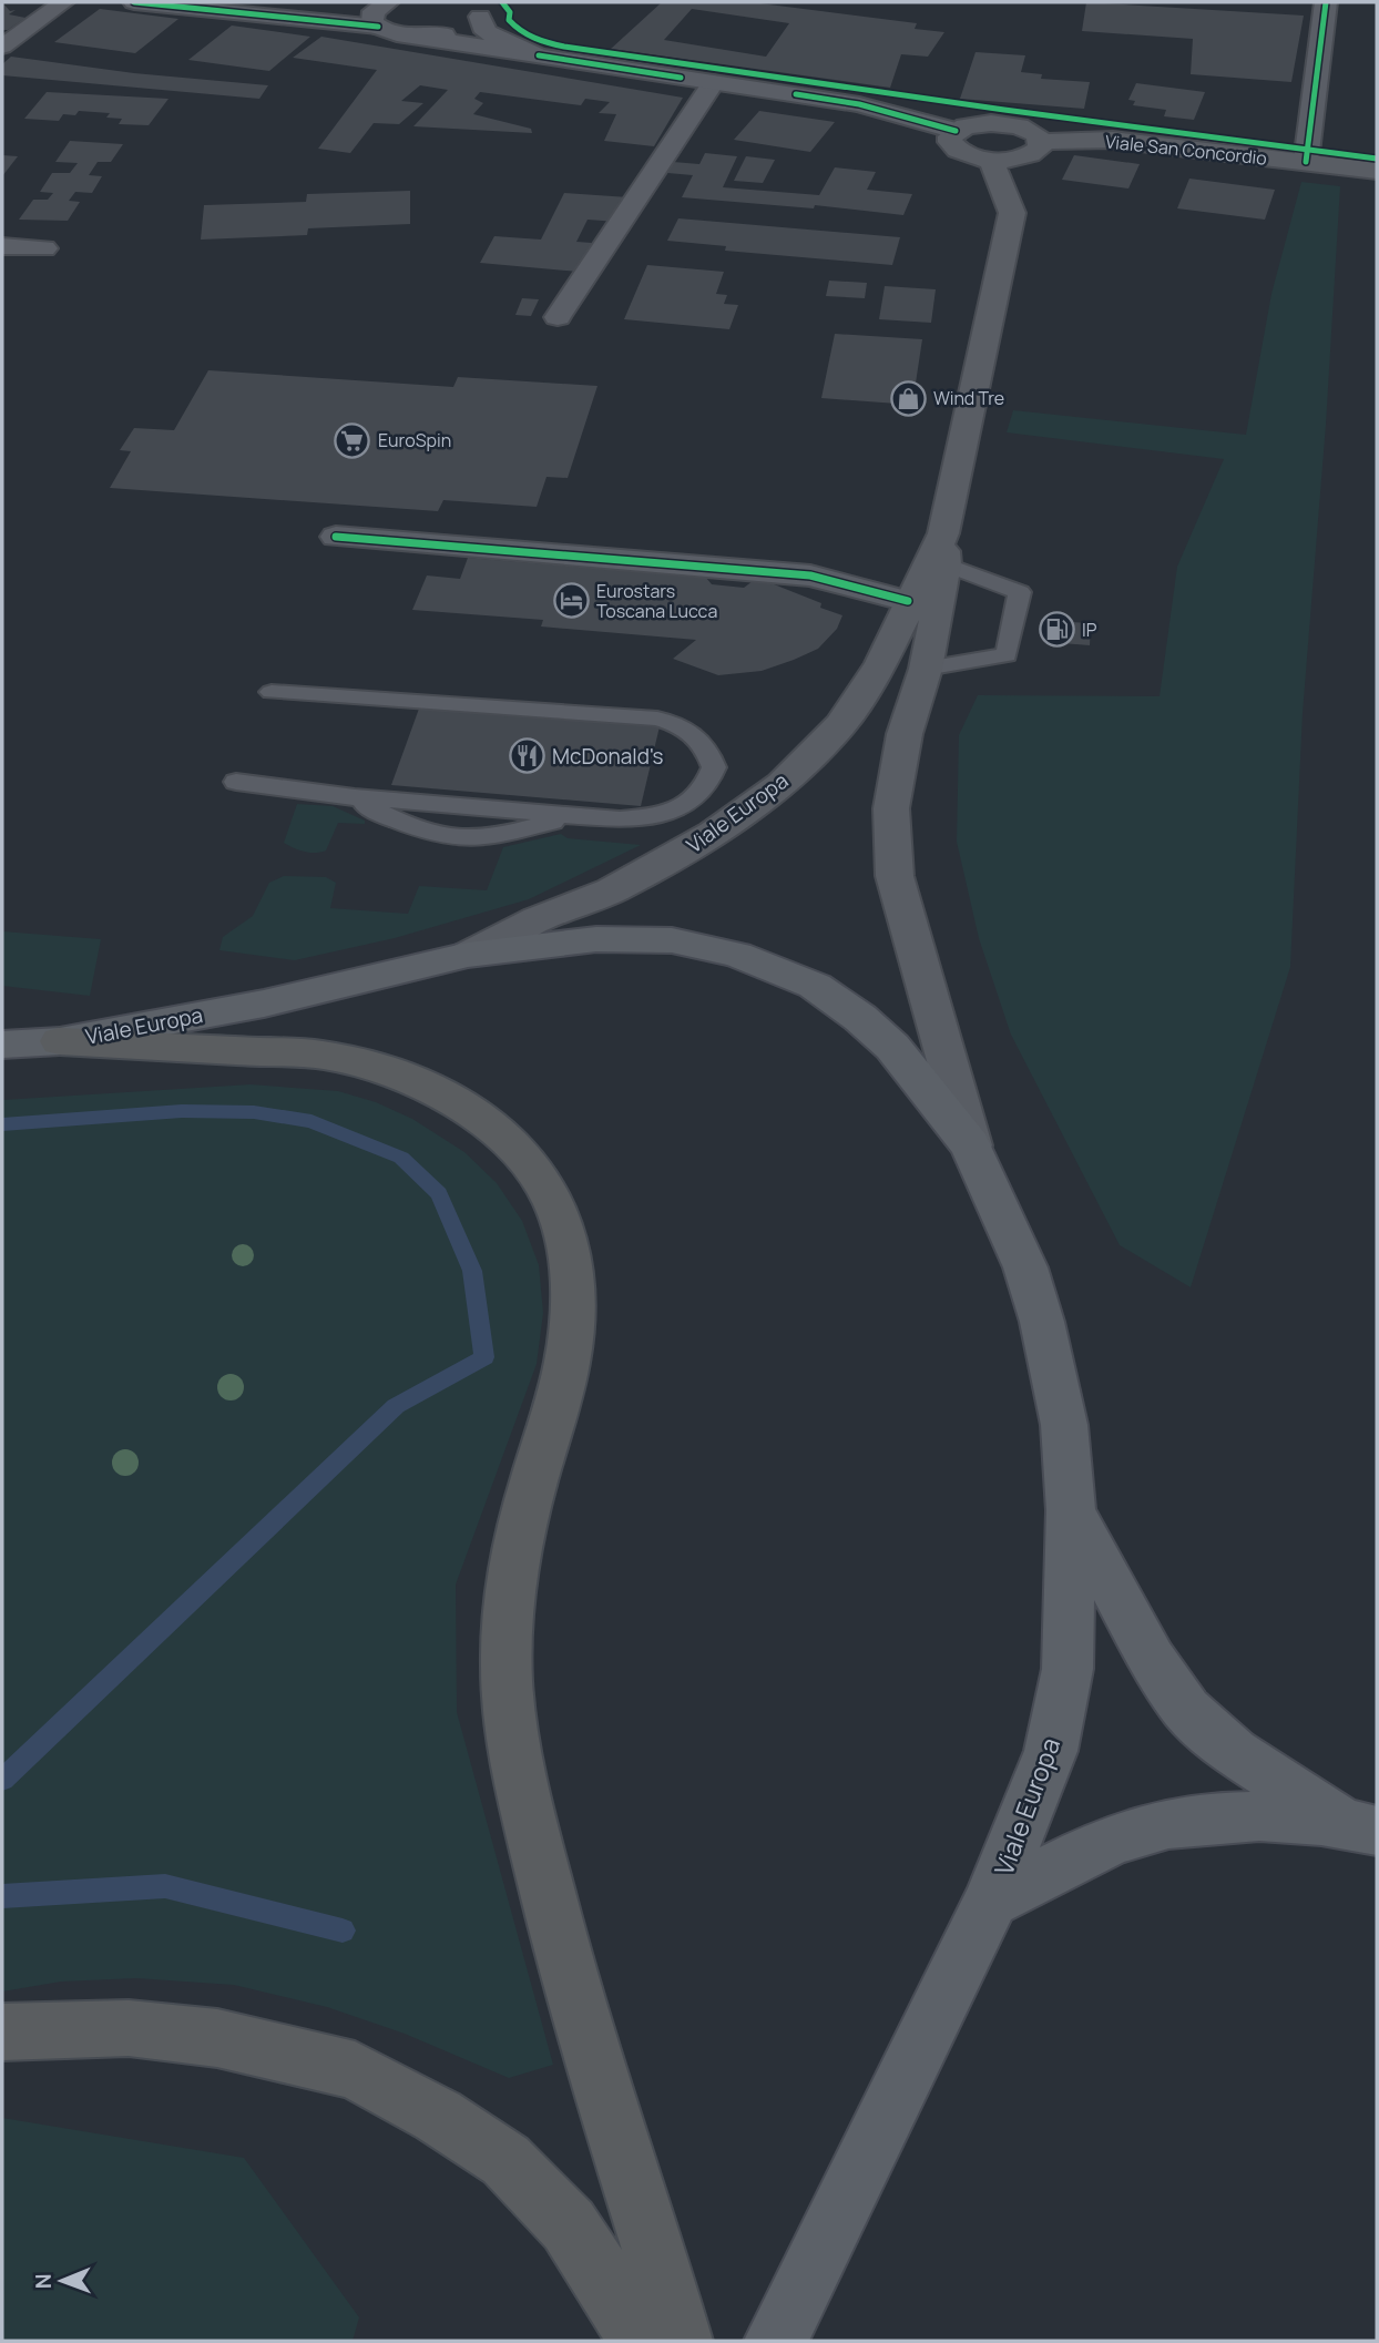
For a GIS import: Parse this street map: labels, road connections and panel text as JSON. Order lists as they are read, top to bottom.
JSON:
{
  "streets": {
    "main road": ["Viale San Concordio", "Viale Europa"]
  },
  "crossings": [
    ["Viale San Concordio", "Viale Europa"]
  ],
  "places": {
    "shop": ["Wind Tre"],
    "supermarket": ["EuroSpin"],
    "hotel": ["Eurostars Toscana Lucca"],
    "fuel station": ["IP"],
    "restaurant": ["McDonald's"]
  },
  "north": "left"
}
